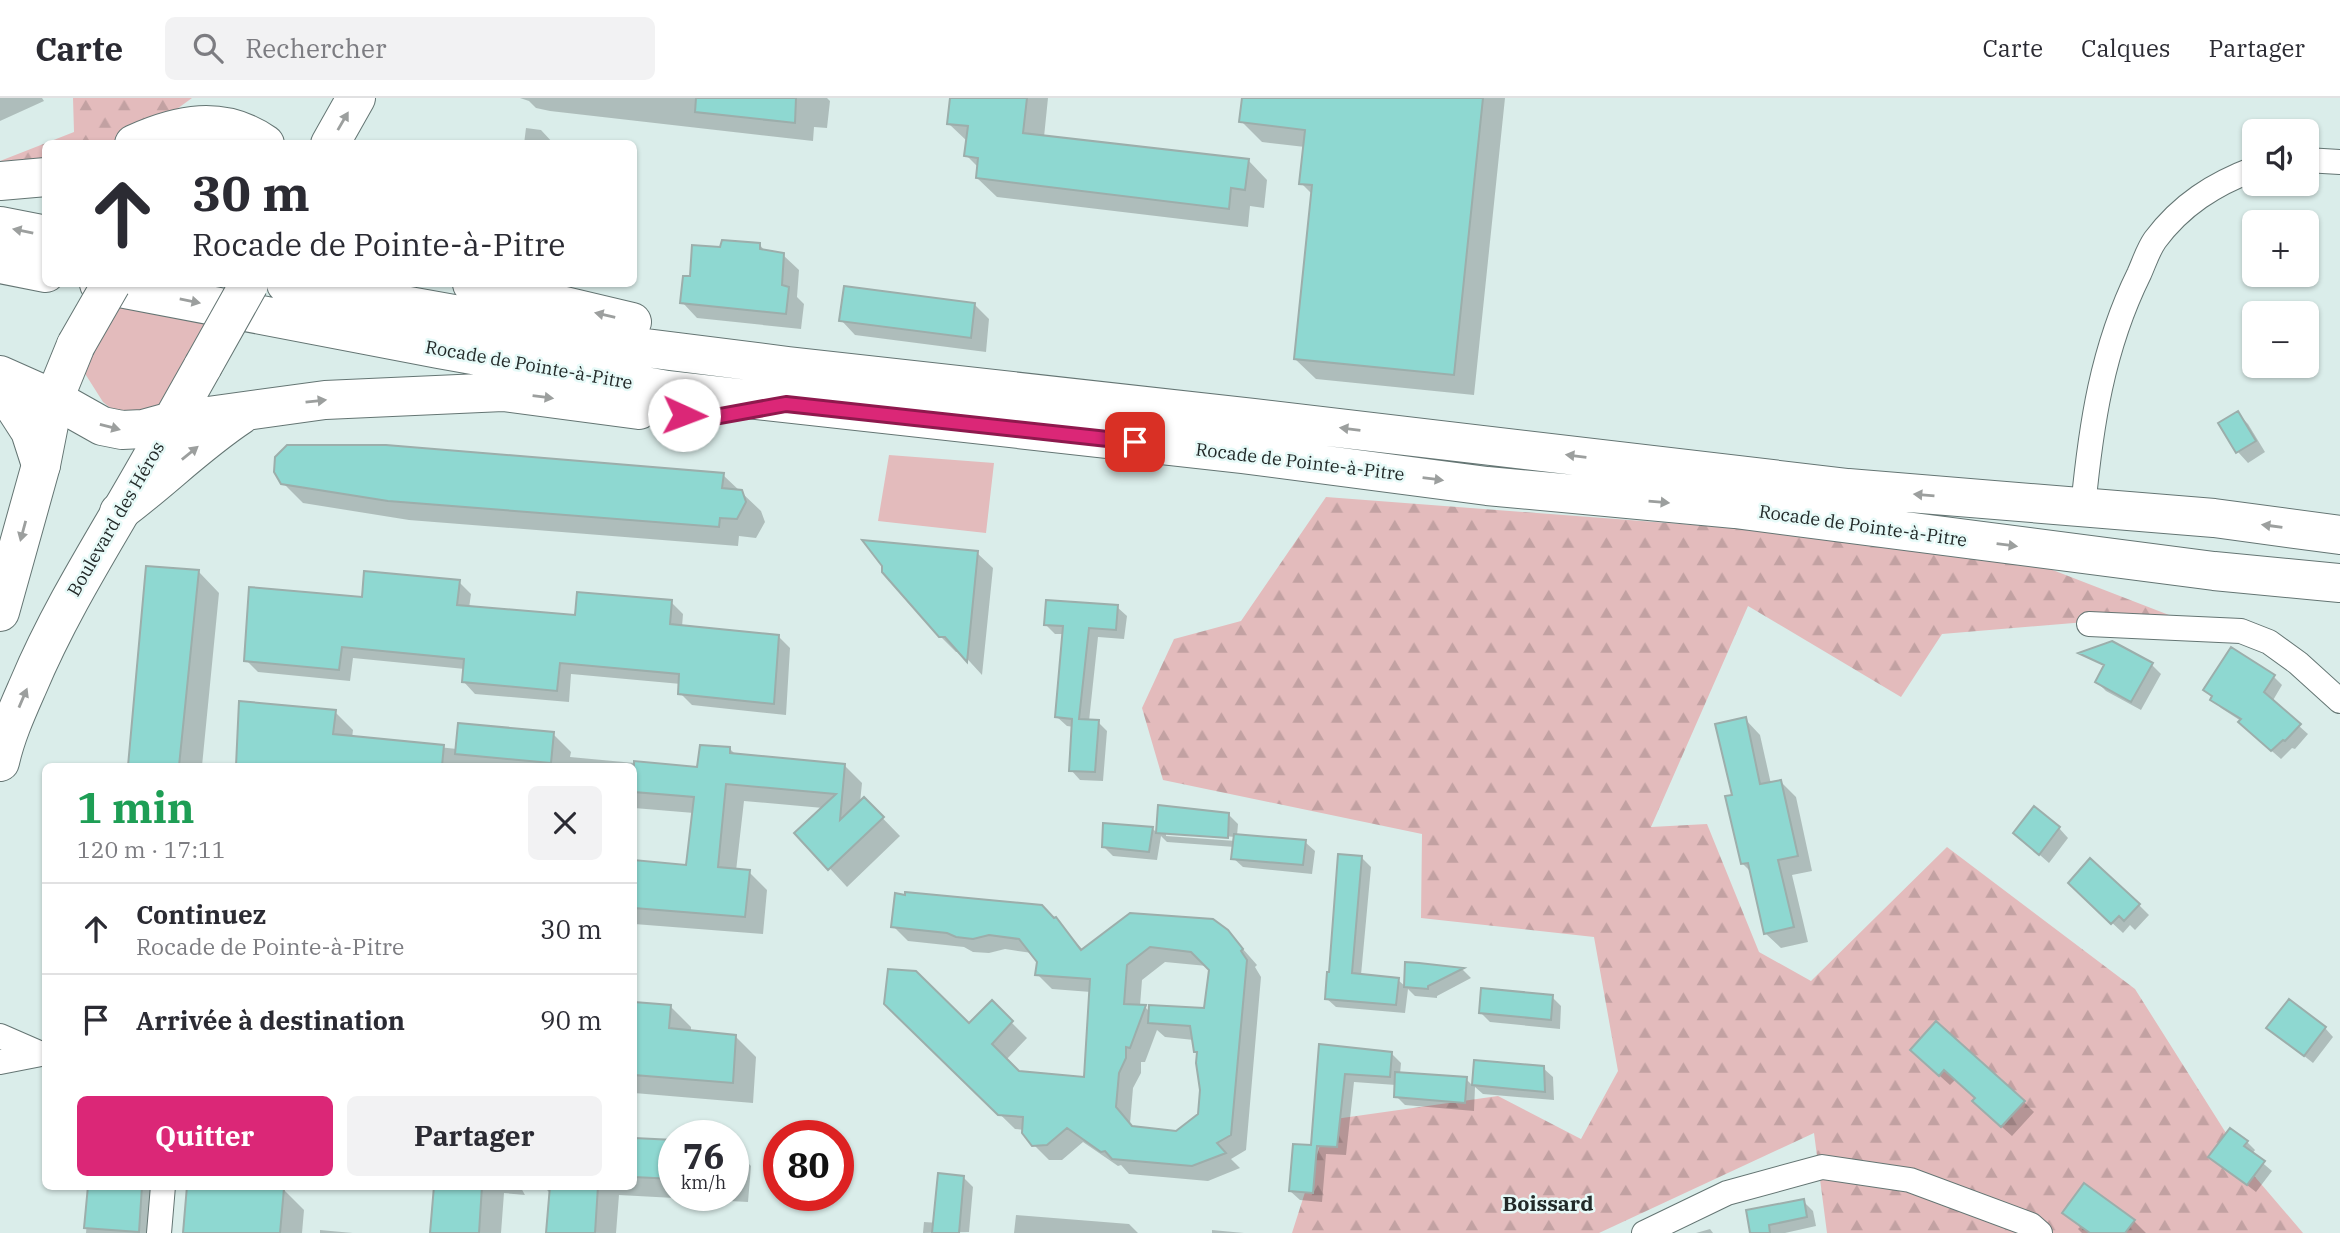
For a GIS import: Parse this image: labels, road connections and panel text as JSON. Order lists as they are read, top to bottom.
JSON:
{
  "streets": {
    "main road": ["Rocade de Pointe-à-Pitre", "Boulevard des Héros"]
  },
  "districts": ["Boissard"],
  "page": {
    "header": "Carte",
    "search": "Rechercher",
    "nav": ["Carte", "Calques", "Partager"],
    "map_buttons": ["+", "−"],
    "turn": ["30 m", "Rocade de Pointe-à-Pitre"],
    "heading": ["1 min", "120 m · 17:11"],
    "list": [
      {
        "name": "Continuez",
        "note": "Rocade de Pointe-à-Pitre",
        "value": "30 m"
      },
      {
        "name": "Arrivée à destination",
        "value": "90 m"
      }
    ],
    "buttons": ["Quitter", "Partager"],
    "speed": "76 km/h",
    "limit": "80"
  }
}
